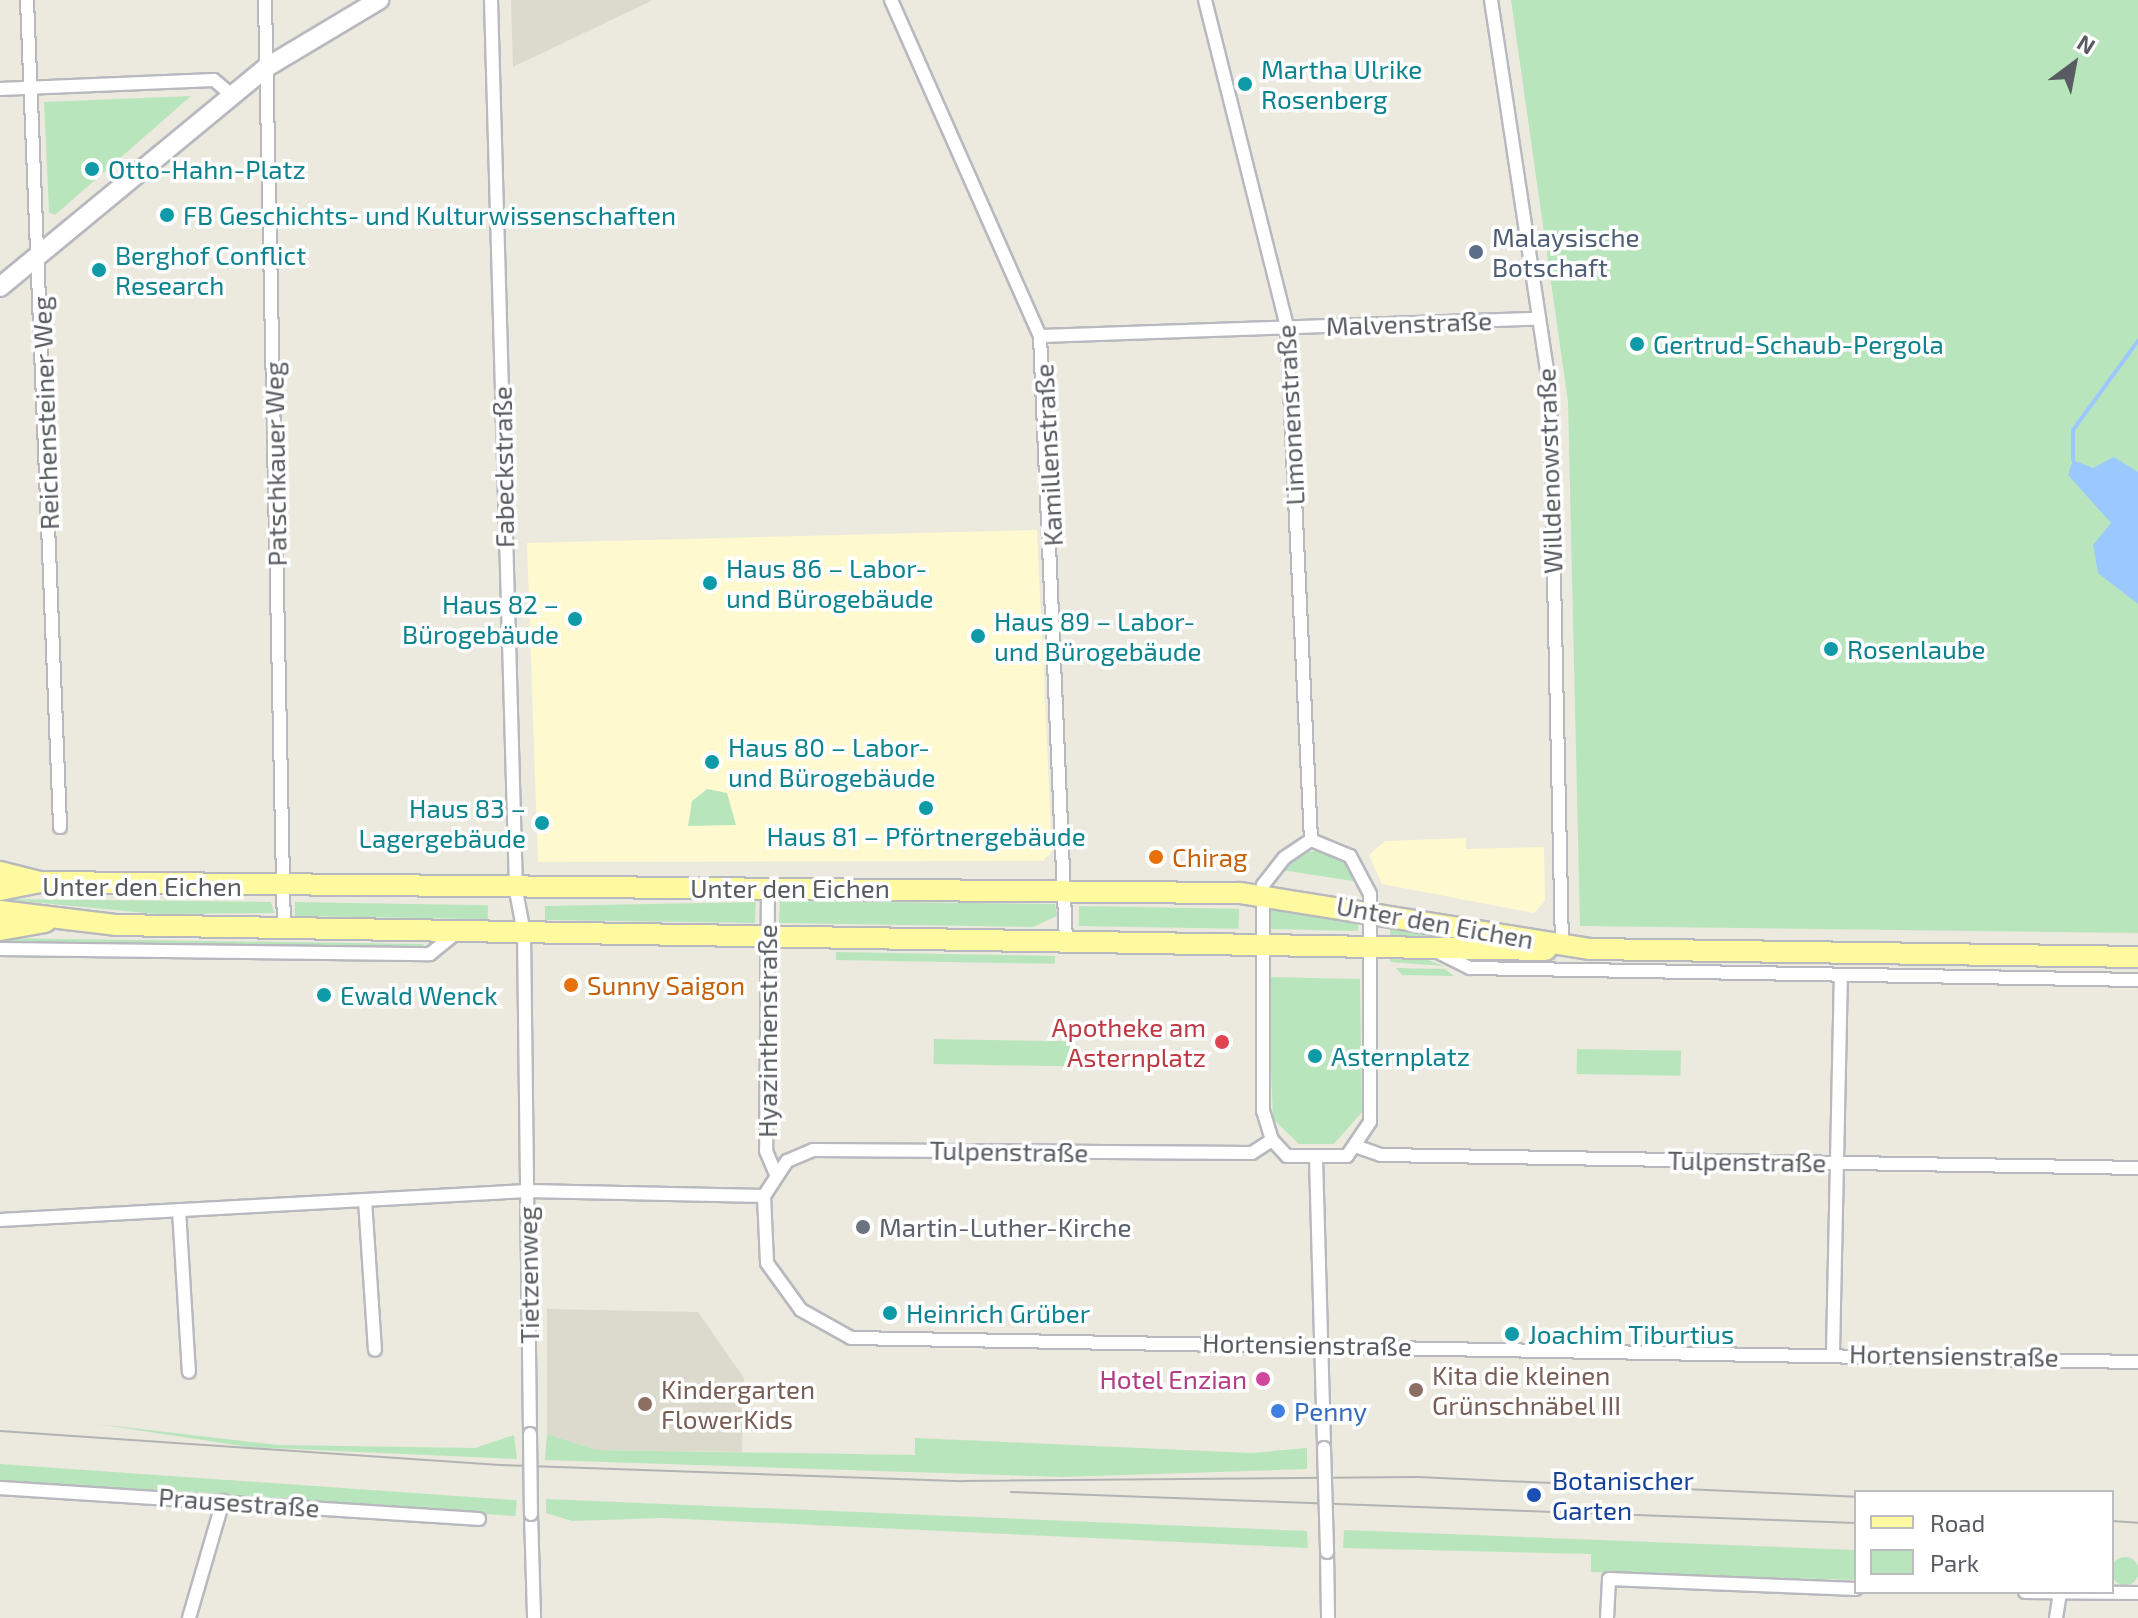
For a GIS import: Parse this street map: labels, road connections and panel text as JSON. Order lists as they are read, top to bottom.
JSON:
{
  "streets": {
    "main road": ["Unter den Eichen"],
    "street": [
      "Malvenstraße",
      "Reichensteiner Weg",
      "Limonenstraße",
      "Kamillenstraße",
      "Patschkauer Weg",
      "Fabeckstraße",
      "Willdenowstraße",
      "Hyazinthenstraße",
      "Tulpenstraße",
      "Tietzenweg",
      "Hortensienstraße",
      "Prausestraße"
    ]
  },
  "crossings": [
    ["Malvenstraße", "Limonenstraße"],
    ["Malvenstraße", "Kamillenstraße"],
    ["Malvenstraße", "Willdenowstraße"],
    ["Kamillenstraße", "Unter den Eichen"],
    ["Patschkauer Weg", "Unter den Eichen"],
    ["Fabeckstraße", "Unter den Eichen"],
    ["Fabeckstraße", "Tietzenweg"],
    ["Willdenowstraße", "Unter den Eichen"],
    ["Unter den Eichen", "Hyazinthenstraße"],
    ["Unter den Eichen", "Tietzenweg"],
    ["Hyazinthenstraße", "Tulpenstraße"],
    ["Tulpenstraße", "Hortensienstraße"]
  ],
  "places": [
    "Martha Ulrike Rosenberg",
    "Otto-Hahn-Platz",
    "FB Geschichts- und Kulturwissenschaften",
    "Malaysische Botschaft",
    "Berghof Conflict Research",
    "Gertrud-Schaub-Pergola",
    "Haus 86 – Labor- und Bürogebäude",
    "Haus 82 – Bürogebäude",
    "Haus 89 – Labor- und Bürogebäude",
    "Rosenlaube",
    "Haus 80 – Labor- und Bürogebäude",
    "Haus 81 – Pförtnergebäude",
    "Haus 83 – Lagergebäude",
    "Chirag",
    "Sunny Saigon",
    "Ewald Wenck",
    "Apotheke am Asternplatz",
    "Asternplatz",
    "Martin-Luther-Kirche",
    "Heinrich Grüber",
    "Joachim Tiburtius",
    "Hotel Enzian",
    "Kita die kleinen Grünschnäbel III",
    "Kindergarten FlowerKids",
    "Penny",
    "Botanischer Garten"
  ],
  "legend": ["Road", "Park"],
  "north": "top right"
}
